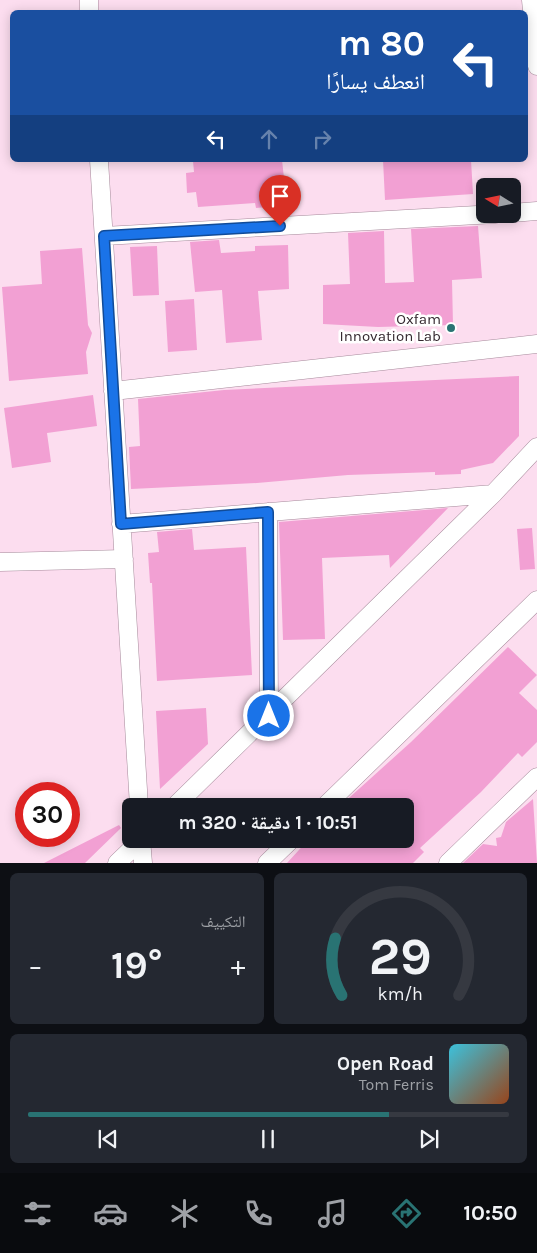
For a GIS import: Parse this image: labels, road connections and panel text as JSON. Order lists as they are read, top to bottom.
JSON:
{
  "places": ["Oxfam Innovation Lab"],
  "north": "left",
  "page": {
    "turn": ["80 m", "انعطف يسارًا"],
    "limit": "30",
    "trip": "10:51 · 1 دقيقة · 320 m",
    "tile": "التكييف",
    "heat": ["−", "19°", "+"],
    "song": ["Open Road", "Tom Ferris"],
    "tabs": "10:50",
    "gauge": ["29", "km/h"]
  }
}
